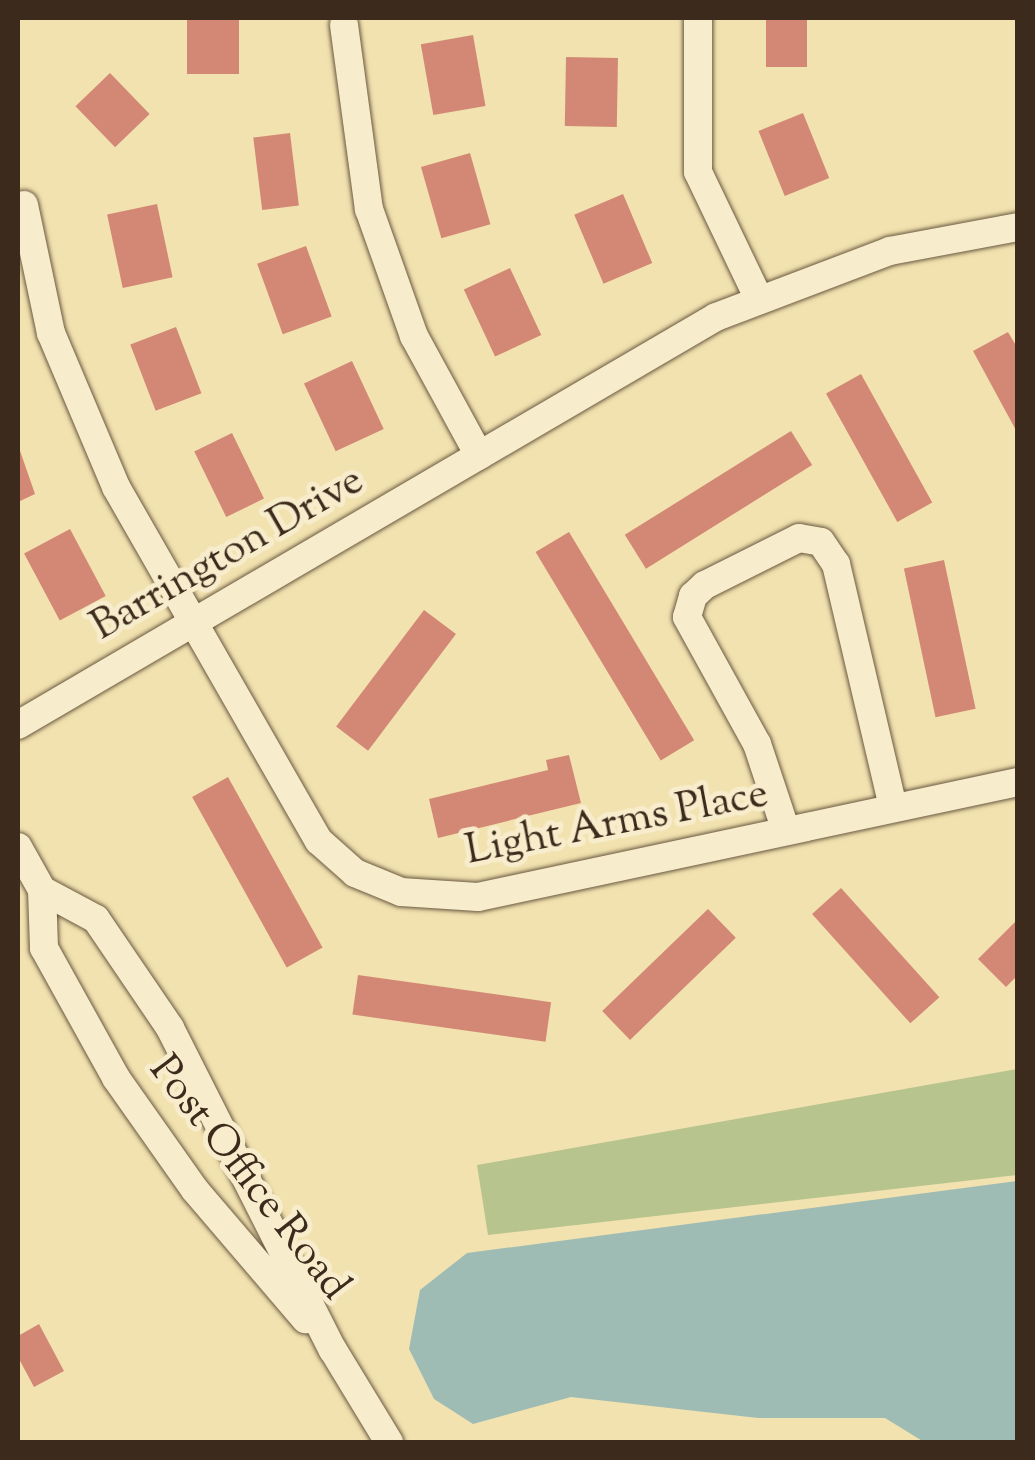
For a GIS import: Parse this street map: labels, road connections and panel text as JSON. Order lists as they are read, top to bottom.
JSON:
{
  "streets": {
    "street": ["Barrington Drive", "Light Arms Place", "Post Office Road"]
  },
  "crossings": [
    ["Barrington Drive", "Light Arms Place"]
  ]
}
